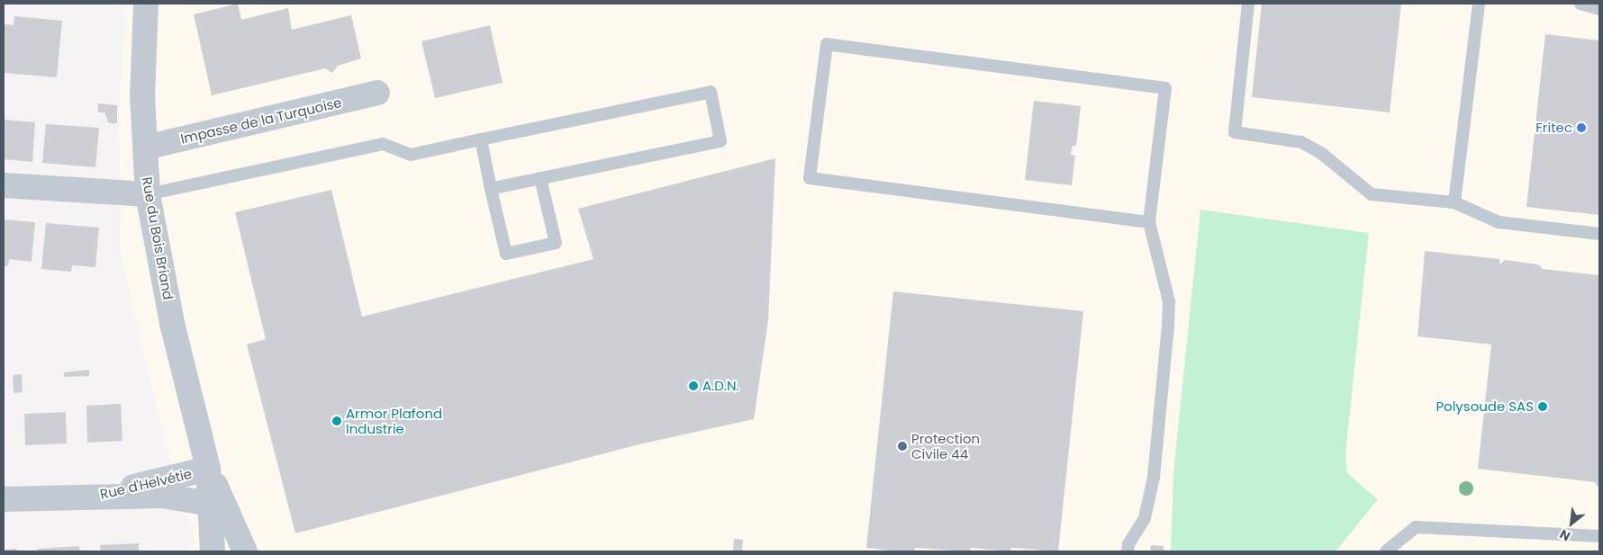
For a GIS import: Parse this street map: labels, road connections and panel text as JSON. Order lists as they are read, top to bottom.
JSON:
{
  "streets": {
    "street": ["Impasse de la Turquoise", "Rue du Bois Briand", "Rue d'Helvétie"]
  },
  "crossings": [
    ["Impasse de la Turquoise", "Rue du Bois Briand"],
    ["Rue du Bois Briand", "Rue d'Helvétie"]
  ],
  "places": [
    "Fritec",
    "A.D.N.",
    "Polysoude SAS",
    "Armor Plafond Industrie",
    "Protection Civile 44"
  ],
  "north": "bottom left"
}
